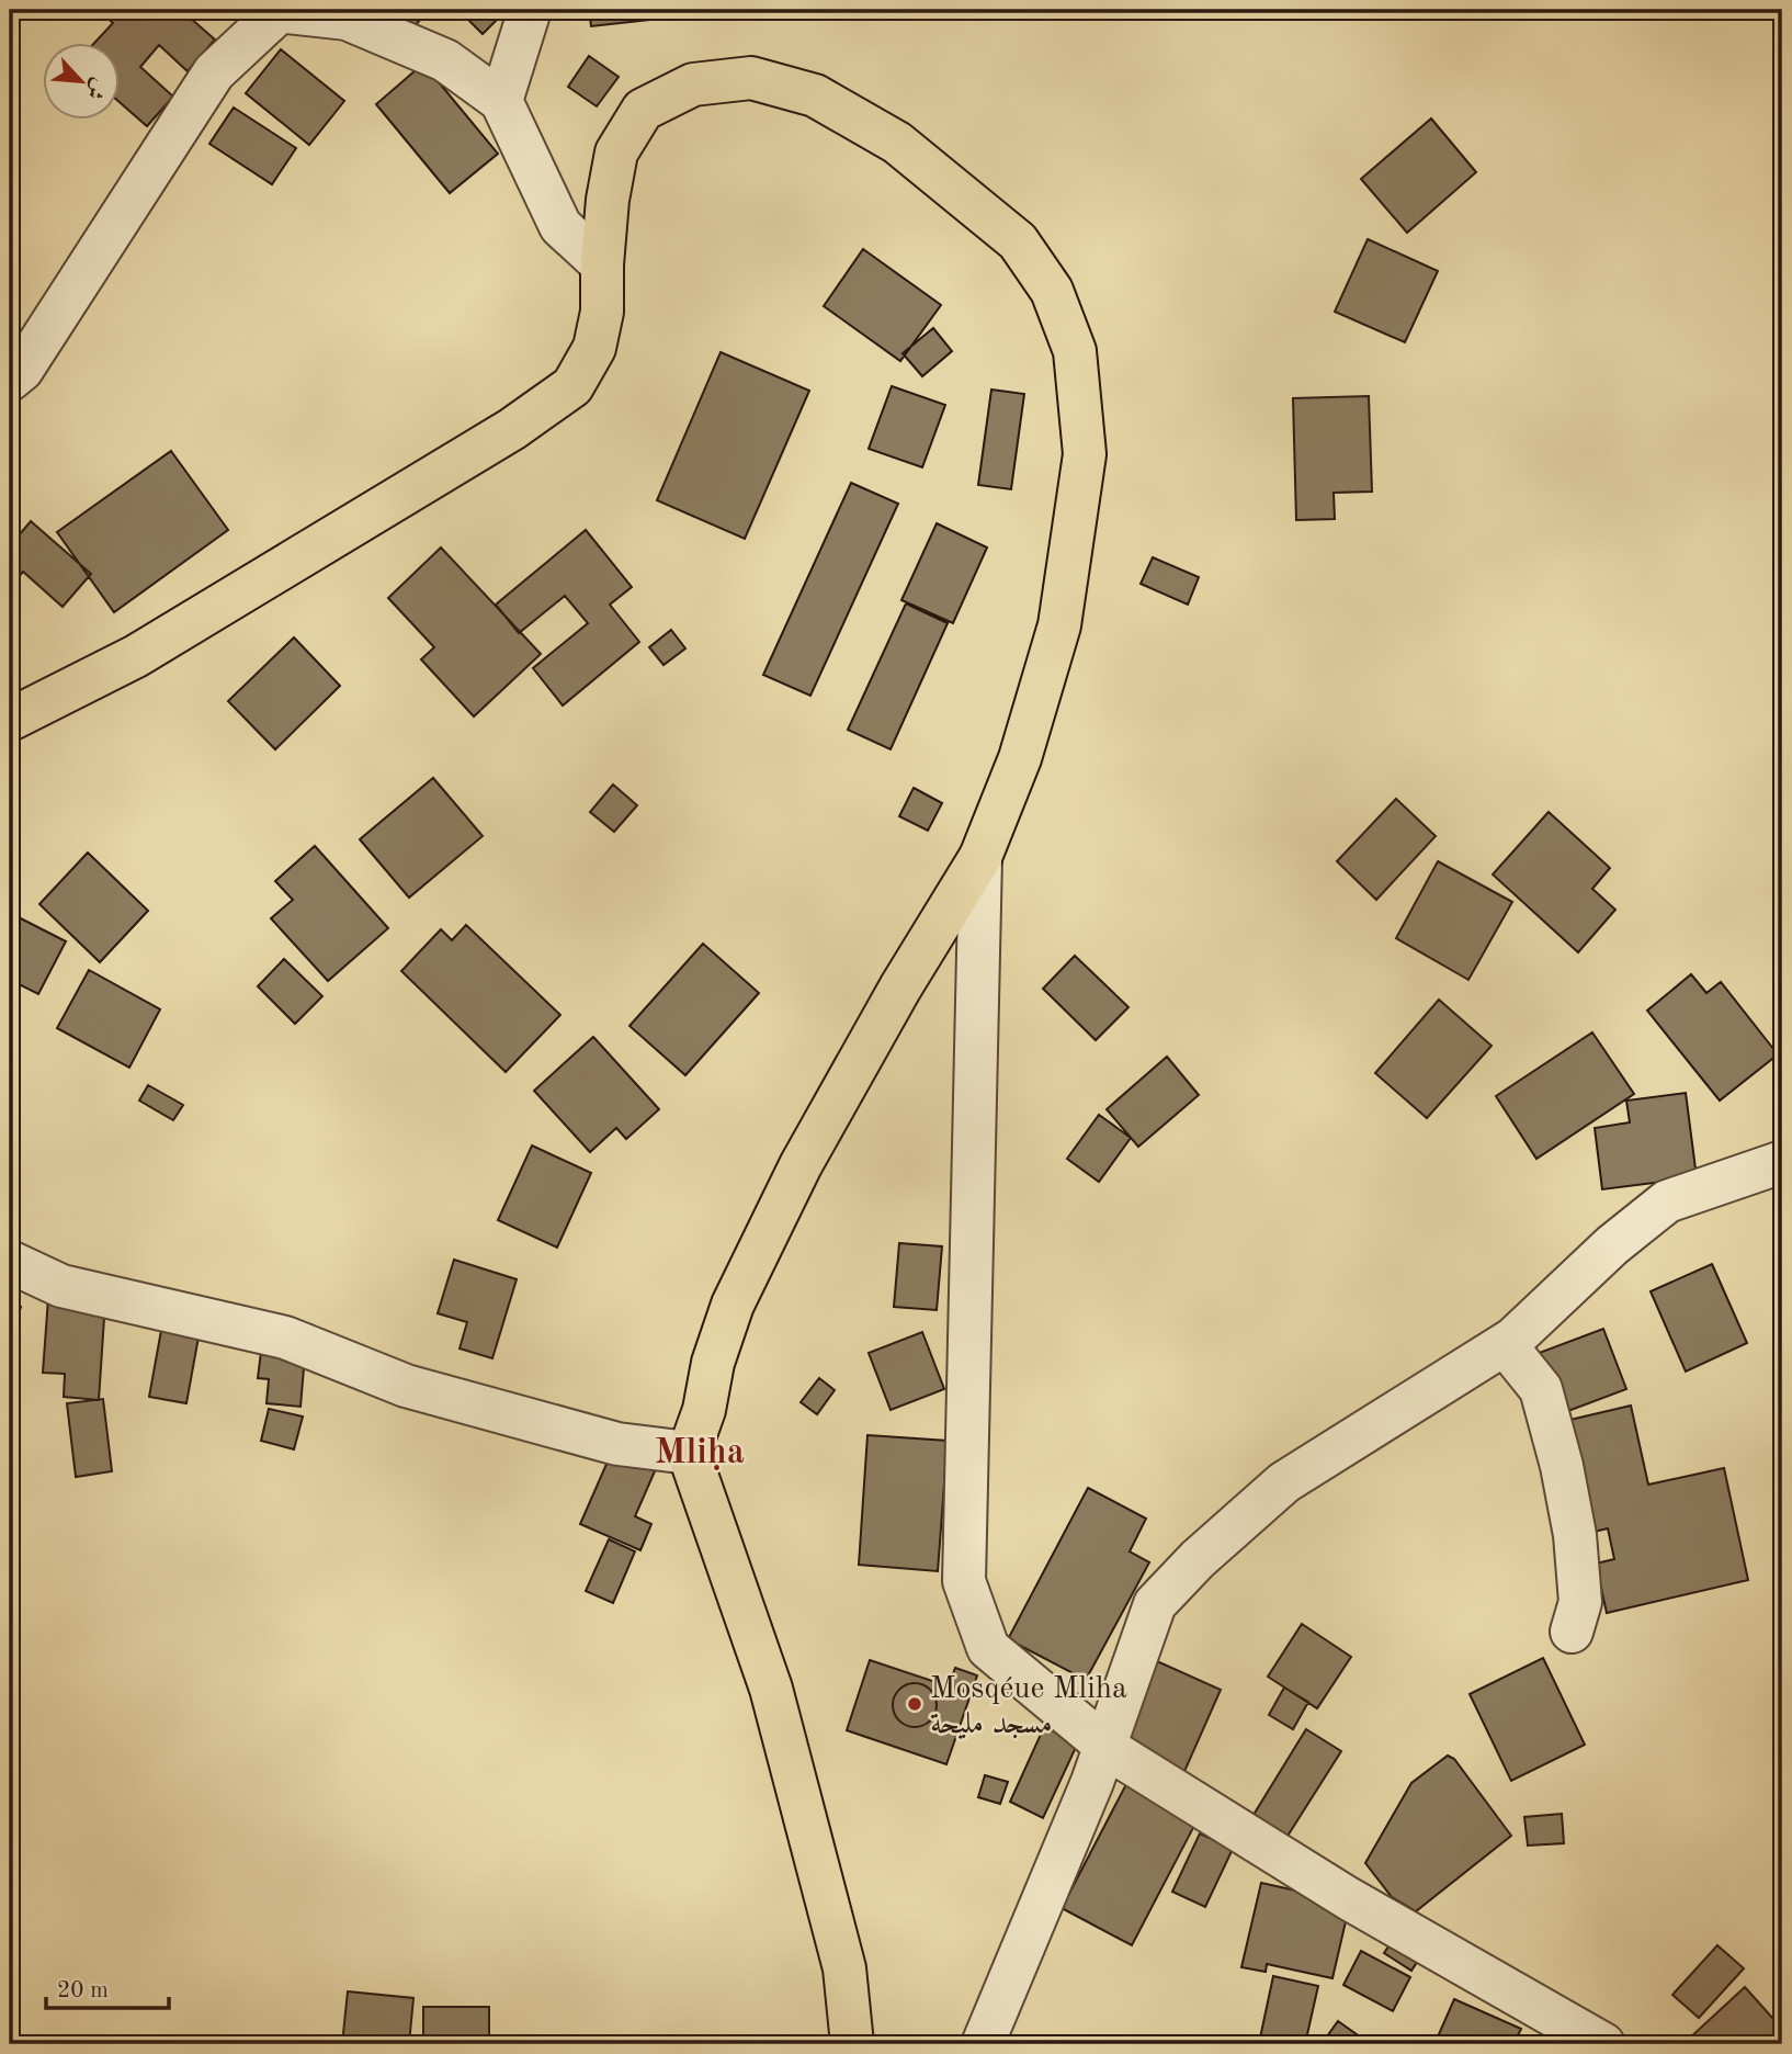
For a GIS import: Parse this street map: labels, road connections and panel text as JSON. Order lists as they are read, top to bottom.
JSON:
{
  "districts": ["Mliḥa"],
  "places": ["Mosqéue Mliha مسجد مليحة"],
  "scale_bar": "20 m",
  "north": "bottom right"
}
